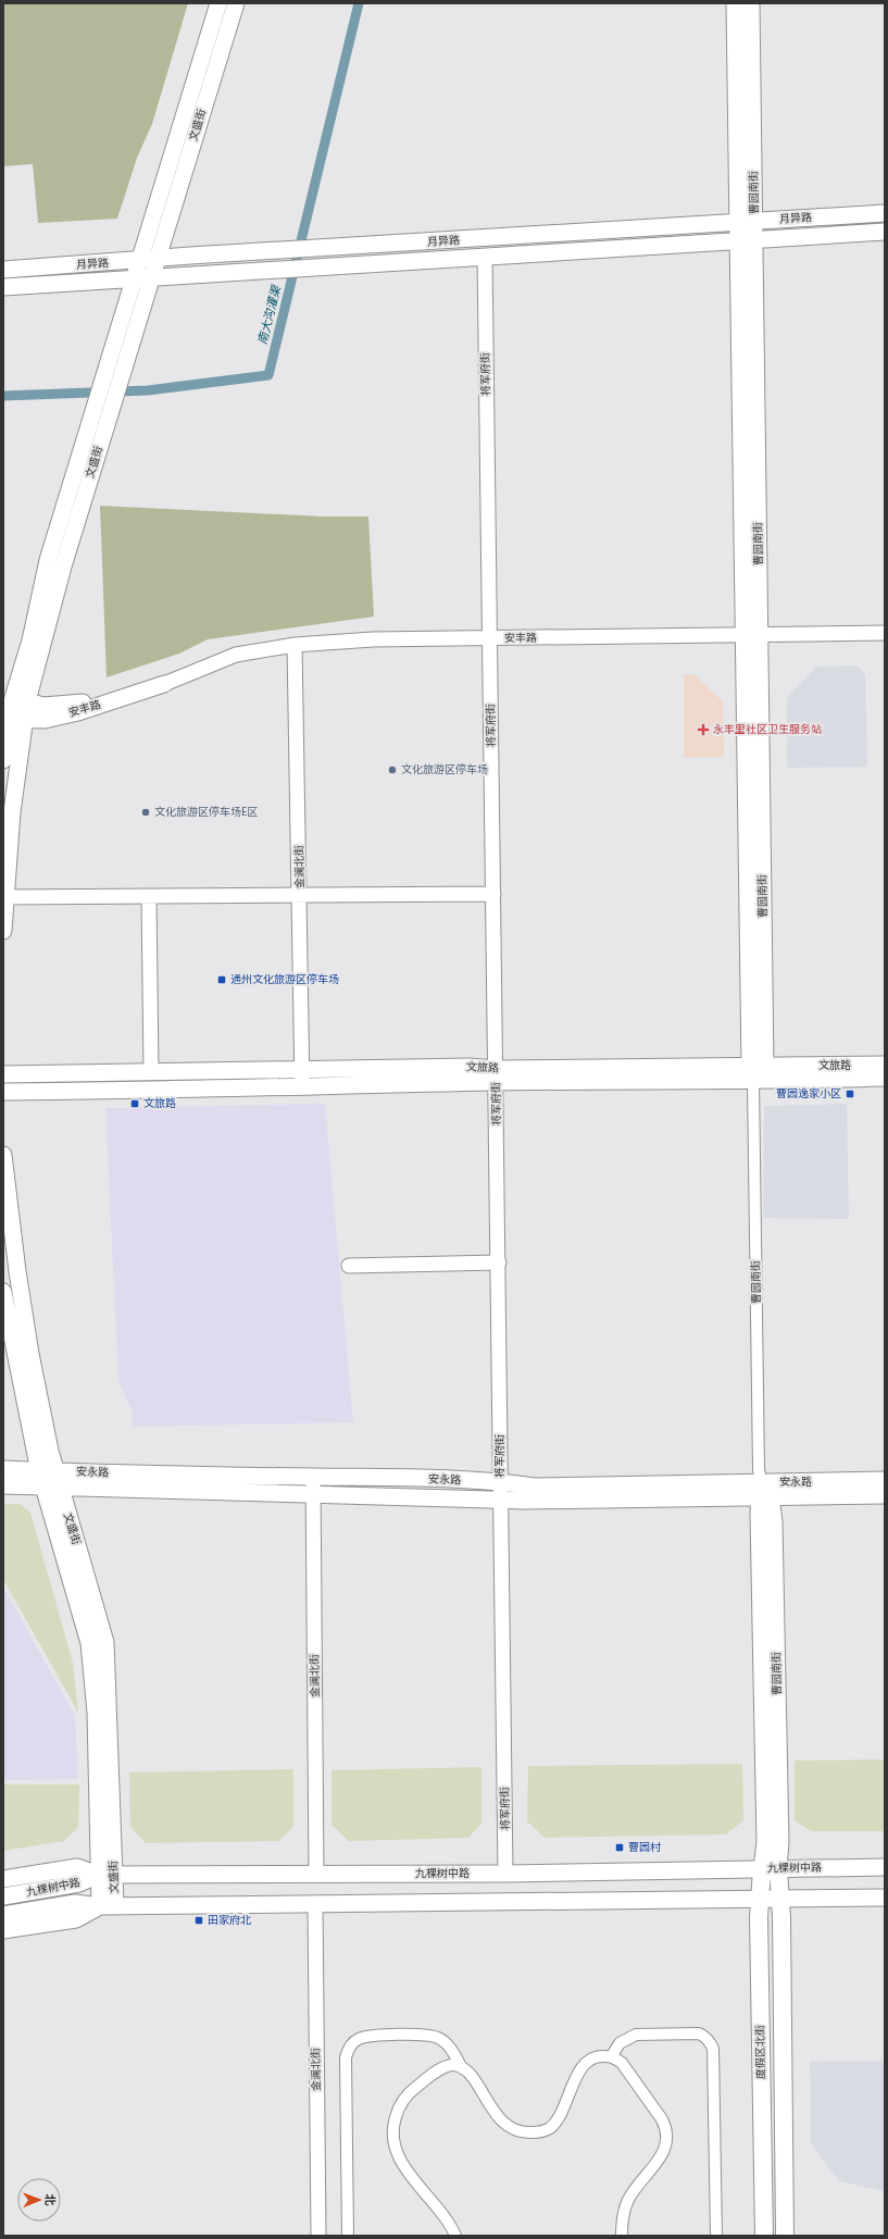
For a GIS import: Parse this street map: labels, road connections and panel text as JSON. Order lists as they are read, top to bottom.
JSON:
{
  "streets": {
    "main road": [
      "文盛街",
      "曹园南街",
      "月异路",
      "安丰路",
      "文旅路",
      "安永路",
      "九棵树中路",
      "度假区北街"
    ],
    "street": ["将军府街", "金澜北街"]
  },
  "crossings": [
    ["文盛街", "月异路"],
    ["文盛街", "安丰路"],
    ["文盛街", "安永路"],
    ["文盛街", "九棵树中路"],
    ["曹园南街", "月异路"],
    ["曹园南街", "安丰路"],
    ["曹园南街", "文旅路"],
    ["曹园南街", "安永路"],
    ["曹园南街", "九棵树中路"],
    ["曹园南街", "度假区北街"],
    ["月异路", "将军府街"],
    ["将军府街", "安丰路"],
    ["将军府街", "文旅路"],
    ["将军府街", "安永路"],
    ["将军府街", "九棵树中路"],
    ["安丰路", "金澜北街"],
    ["金澜北街", "文旅路"],
    ["金澜北街", "安永路"],
    ["金澜北街", "九棵树中路"],
    ["九棵树中路", "度假区北街"]
  ],
  "water": ["南大沟灌渠"],
  "places": {
    "health": ["永丰里社区卫生服务站"],
    "other": ["文化旅游区停车场", "文化旅游区停车场E区"],
    "transit": [
      "通州文化旅游区停车场",
      "曹园逸家小区",
      "文旅路",
      "曹园村",
      "田家府北"
    ]
  },
  "north": "right"
}
